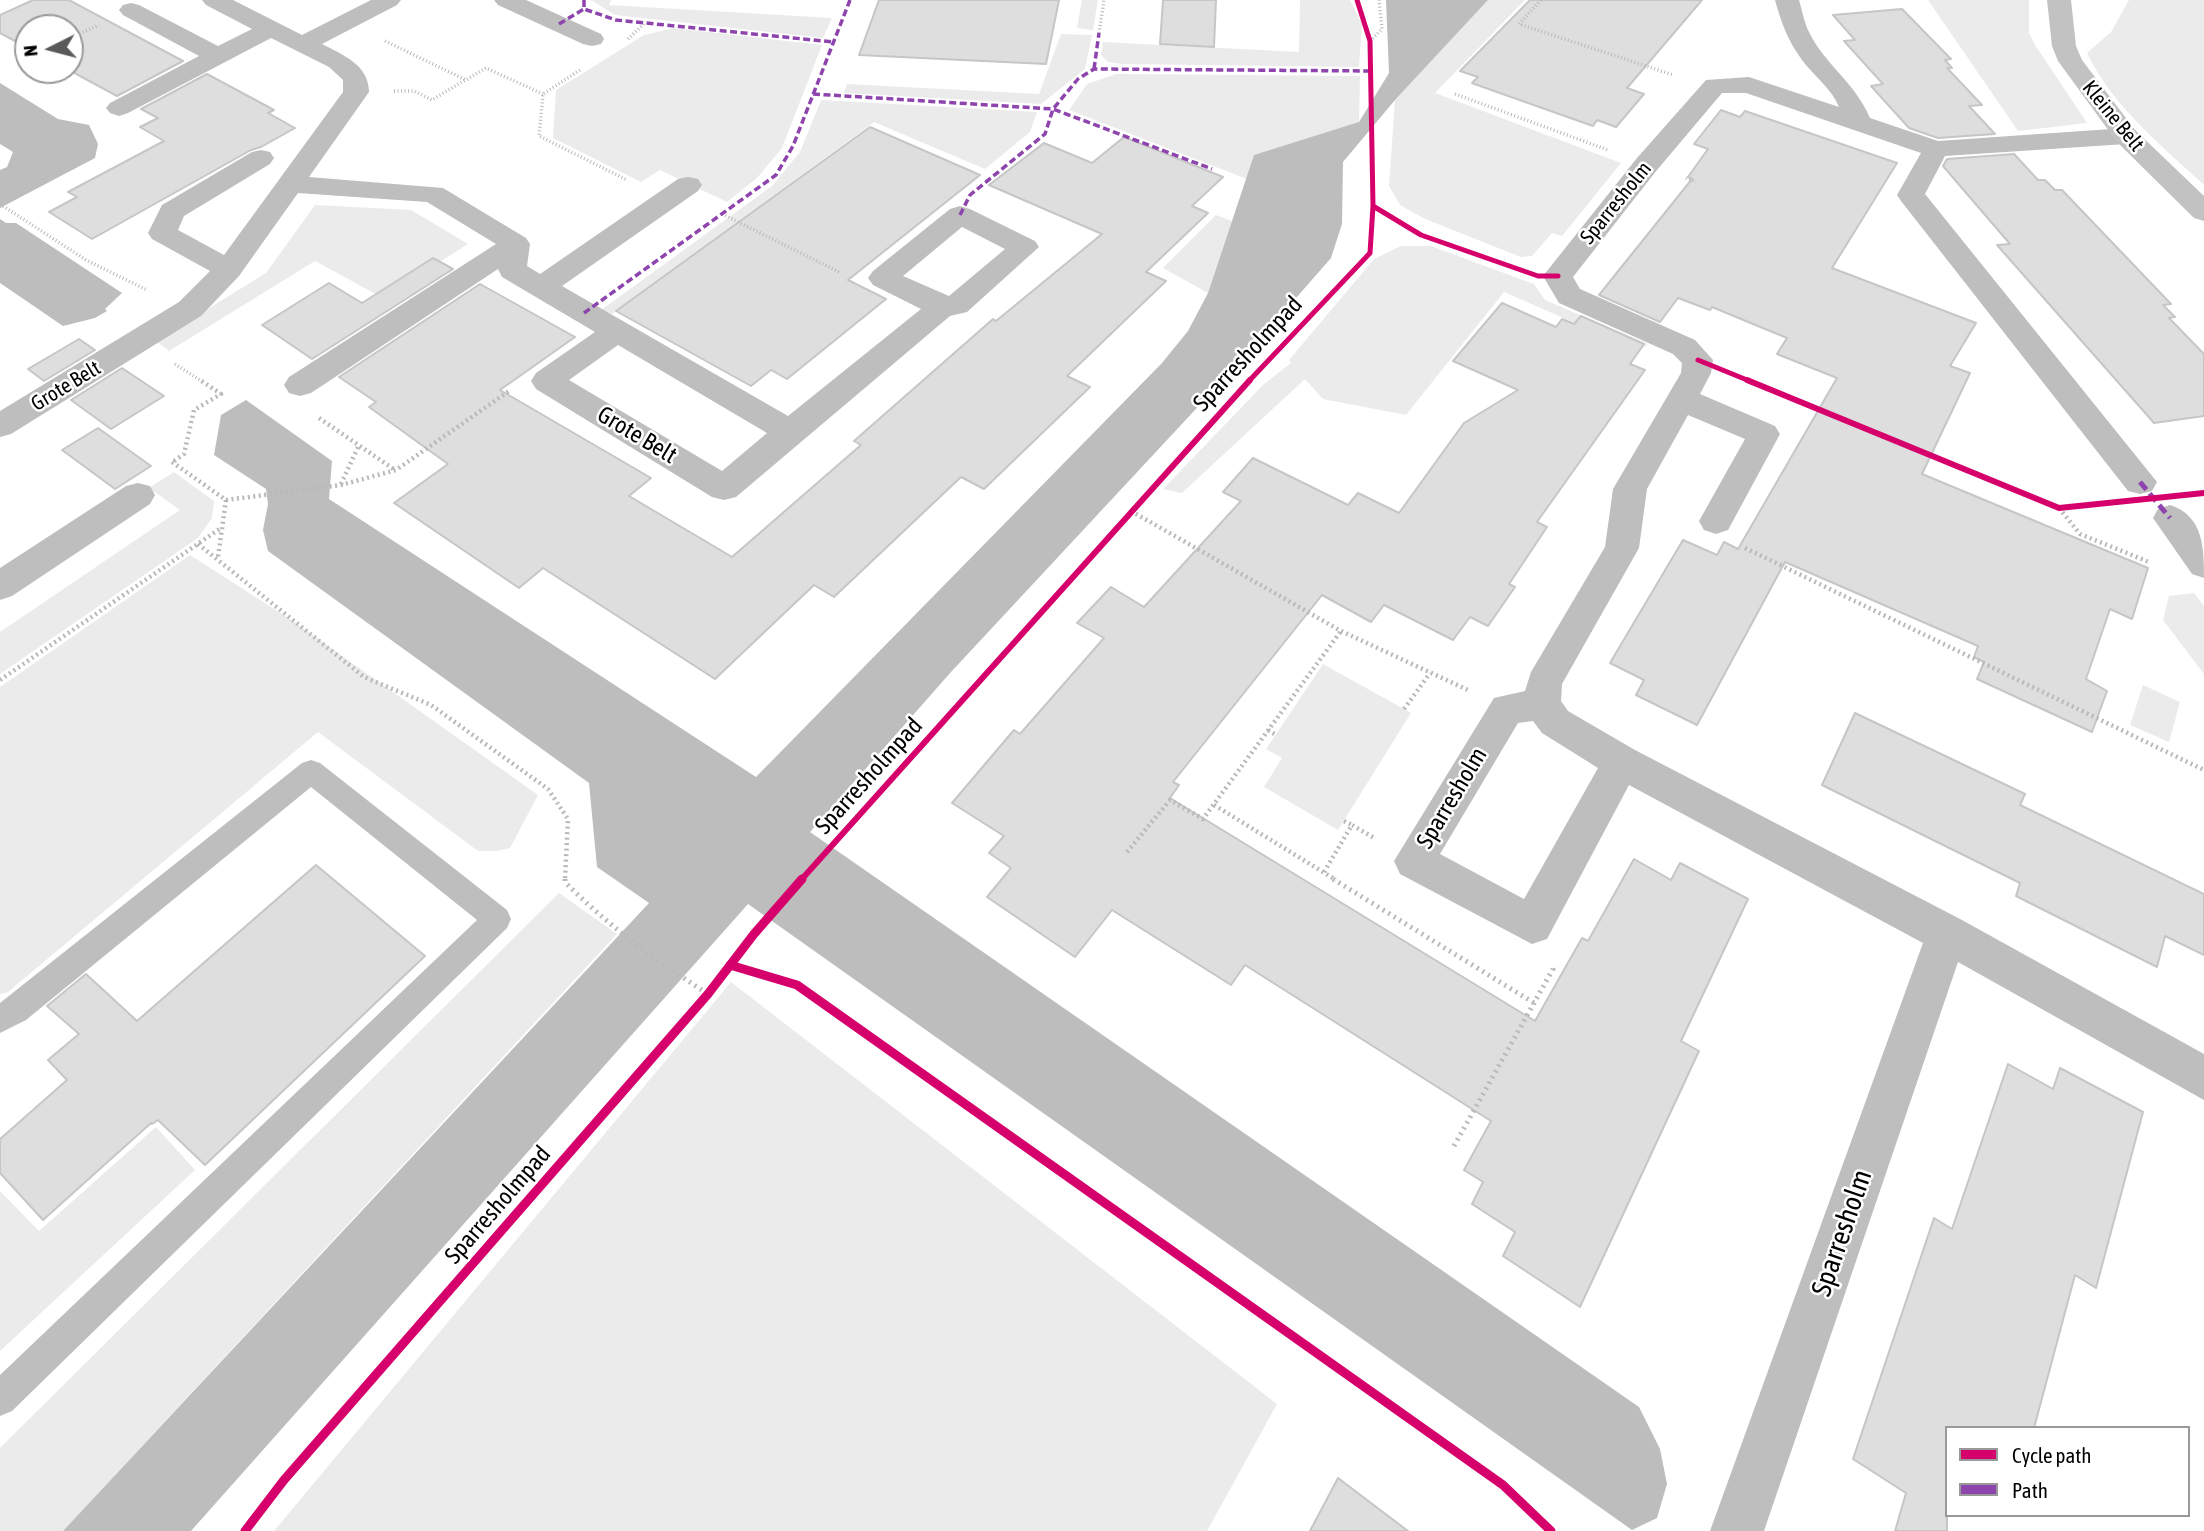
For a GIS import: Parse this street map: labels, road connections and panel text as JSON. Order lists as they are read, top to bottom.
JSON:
{
  "streets": {
    "street": ["Kleine Belt", "Sparresholm", "Grote Belt"],
    "cycle path": ["Sparresholmpad"]
  },
  "legend": ["Cycle path", "Path"],
  "north": "left"
}
